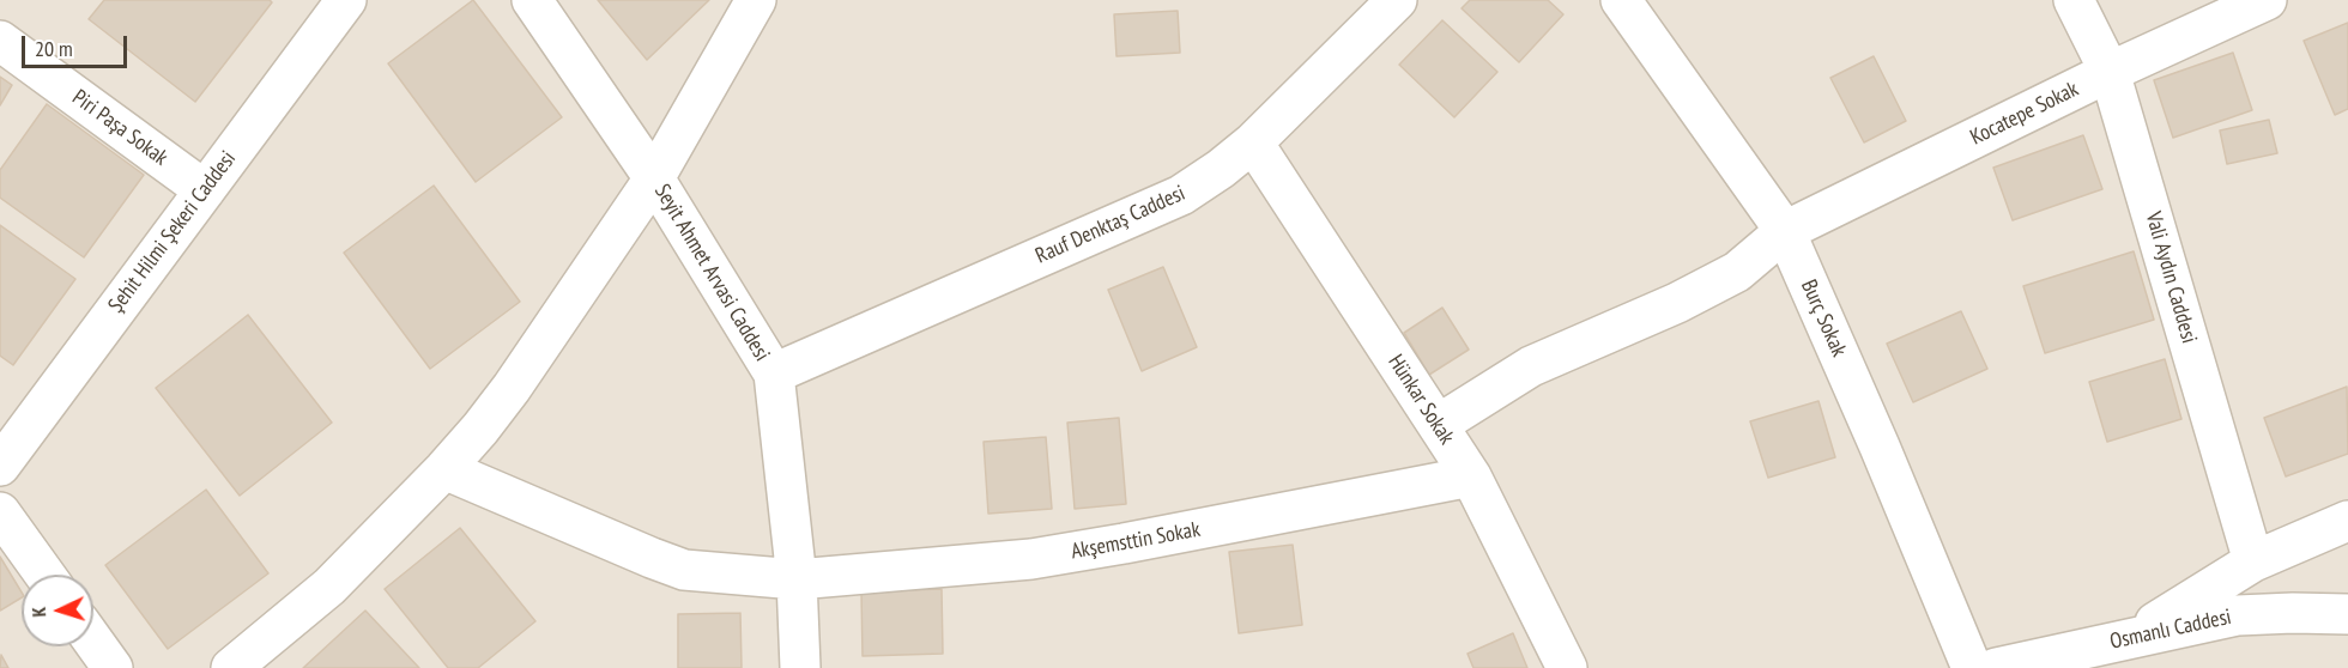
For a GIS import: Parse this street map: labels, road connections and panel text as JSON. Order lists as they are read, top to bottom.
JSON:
{
  "streets": {
    "street": [
      "Kocatepe Sokak",
      "Piri Paşa Sokak",
      "Rauf Denktaş Caddesi",
      "Şehit Hilmi Şekeri Caddesi",
      "Seyit Ahmet Arvasi Caddesi",
      "Vali Aydın Caddesi",
      "Burç Sokak",
      "Hünkar Sokak",
      "Akşemsttin Sokak",
      "Osmanlı Caddesi"
    ]
  },
  "crossings": [
    ["Kocatepe Sokak", "Vali Aydın Caddesi"],
    ["Kocatepe Sokak", "Burç Sokak"],
    ["Kocatepe Sokak", "Hünkar Sokak"],
    ["Piri Paşa Sokak", "Şehit Hilmi Şekeri Caddesi"],
    ["Rauf Denktaş Caddesi", "Seyit Ahmet Arvasi Caddesi"],
    ["Rauf Denktaş Caddesi", "Hünkar Sokak"],
    ["Seyit Ahmet Arvasi Caddesi", "Akşemsttin Sokak"],
    ["Hünkar Sokak", "Akşemsttin Sokak"]
  ],
  "scale_bar": "20 m",
  "north": "left"
}
